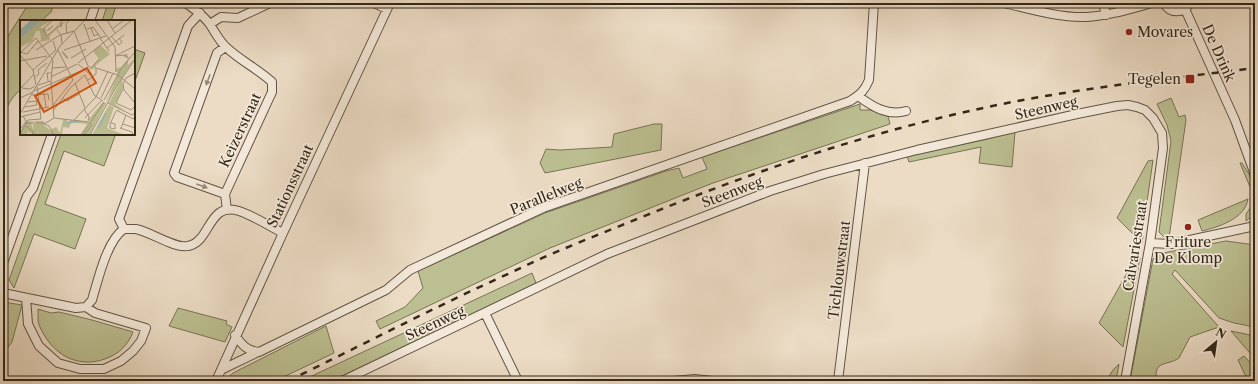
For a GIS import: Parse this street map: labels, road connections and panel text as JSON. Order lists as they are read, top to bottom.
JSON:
{
  "streets": {
    "street": [
      "De Drink",
      "Steenweg",
      "Keizerstraat",
      "Stationsstraat",
      "Parallelweg",
      "Calvariestraat",
      "Tichlouwstraat"
    ]
  },
  "crossings": [
    ["Steenweg", "Calvariestraat"],
    ["Steenweg", "Tichlouwstraat"],
    ["Stationsstraat", "Parallelweg"]
  ],
  "places": {
    "other": ["Movares", "Friture De Klomp"],
    "transit": ["Tegelen"]
  },
  "north": "top right"
}
